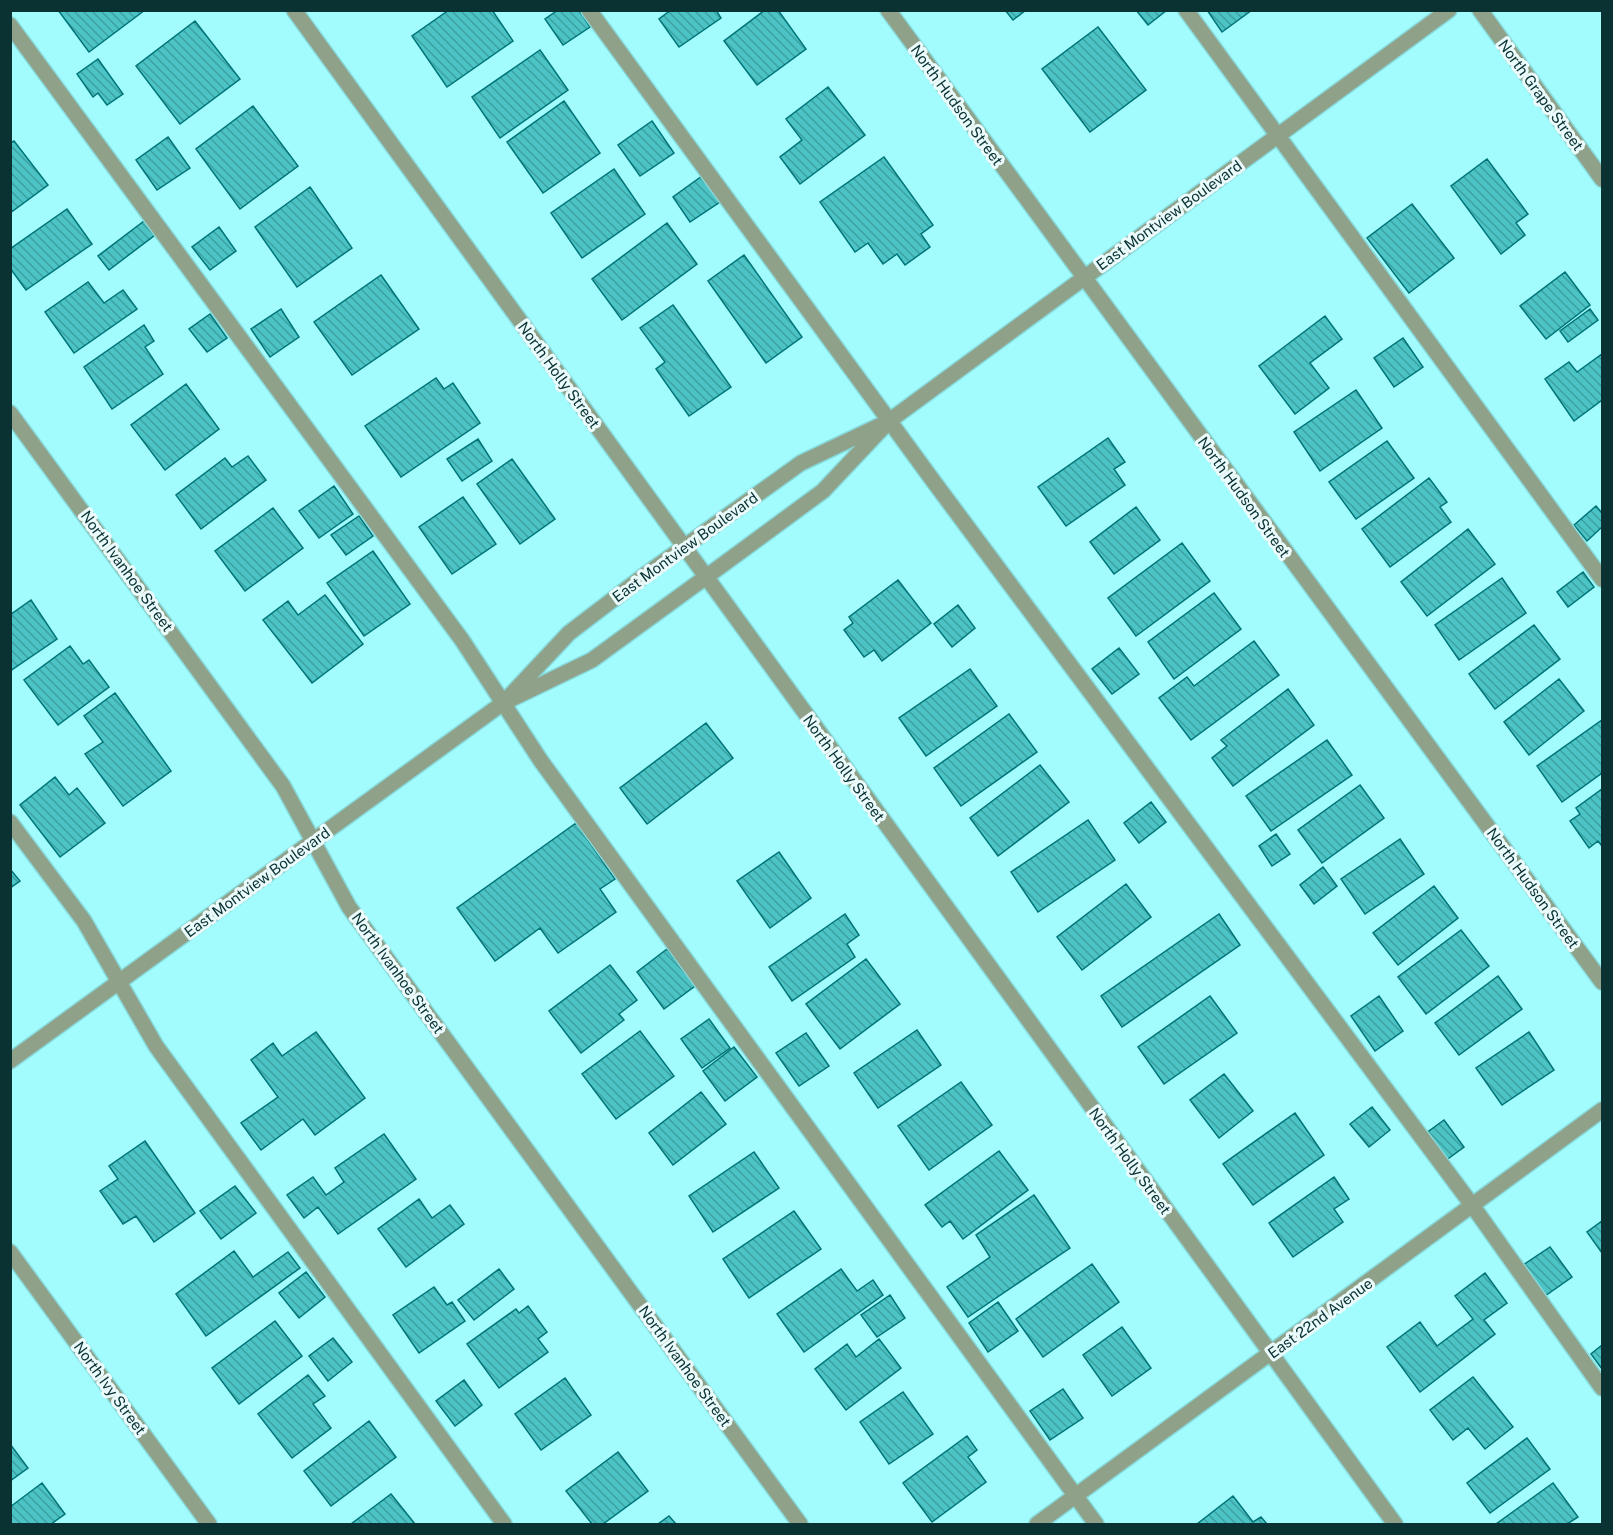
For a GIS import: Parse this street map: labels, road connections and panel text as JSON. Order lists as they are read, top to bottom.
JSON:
{
  "streets": {
    "street": [
      "North Grape Street",
      "North Hudson Street",
      "East Montview Boulevard",
      "North Holly Street",
      "North Ivanhoe Street",
      "East 22nd Avenue",
      "North Ivy Street"
    ]
  },
  "crossings": [
    ["North Hudson Street", "East Montview Boulevard"],
    ["East Montview Boulevard", "North Holly Street"],
    ["East Montview Boulevard", "North Ivanhoe Street"],
    ["North Holly Street", "East 22nd Avenue"]
  ]
}
